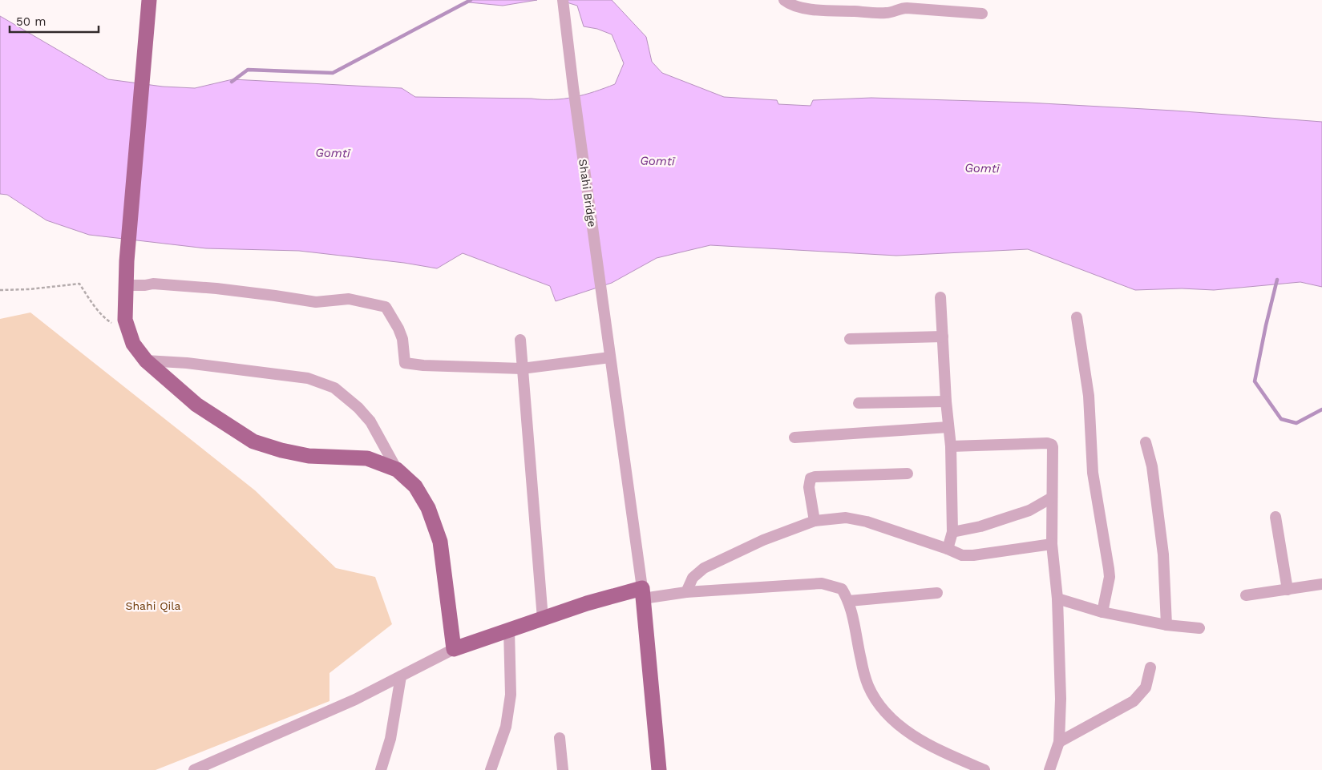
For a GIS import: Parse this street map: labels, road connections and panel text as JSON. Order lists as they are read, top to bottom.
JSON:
{
  "streets": {
    "street": ["Shahi Bridge"]
  },
  "water": ["Gomtī"],
  "parks": ["Shahi Qila"],
  "scale_bar": "50 m"
}
